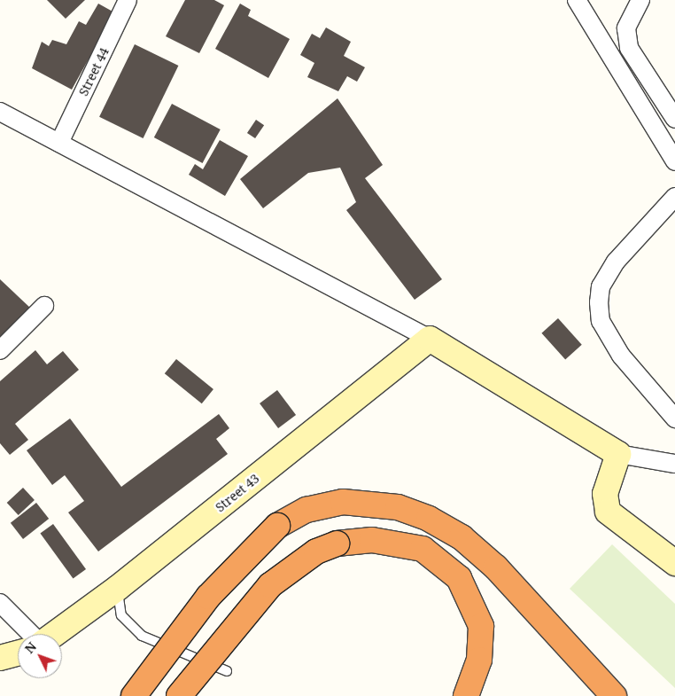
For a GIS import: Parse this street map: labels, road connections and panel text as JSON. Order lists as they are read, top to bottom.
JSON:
{
  "streets": {
    "street": ["Street 44", "Street 43"]
  },
  "north": "top left"
}
